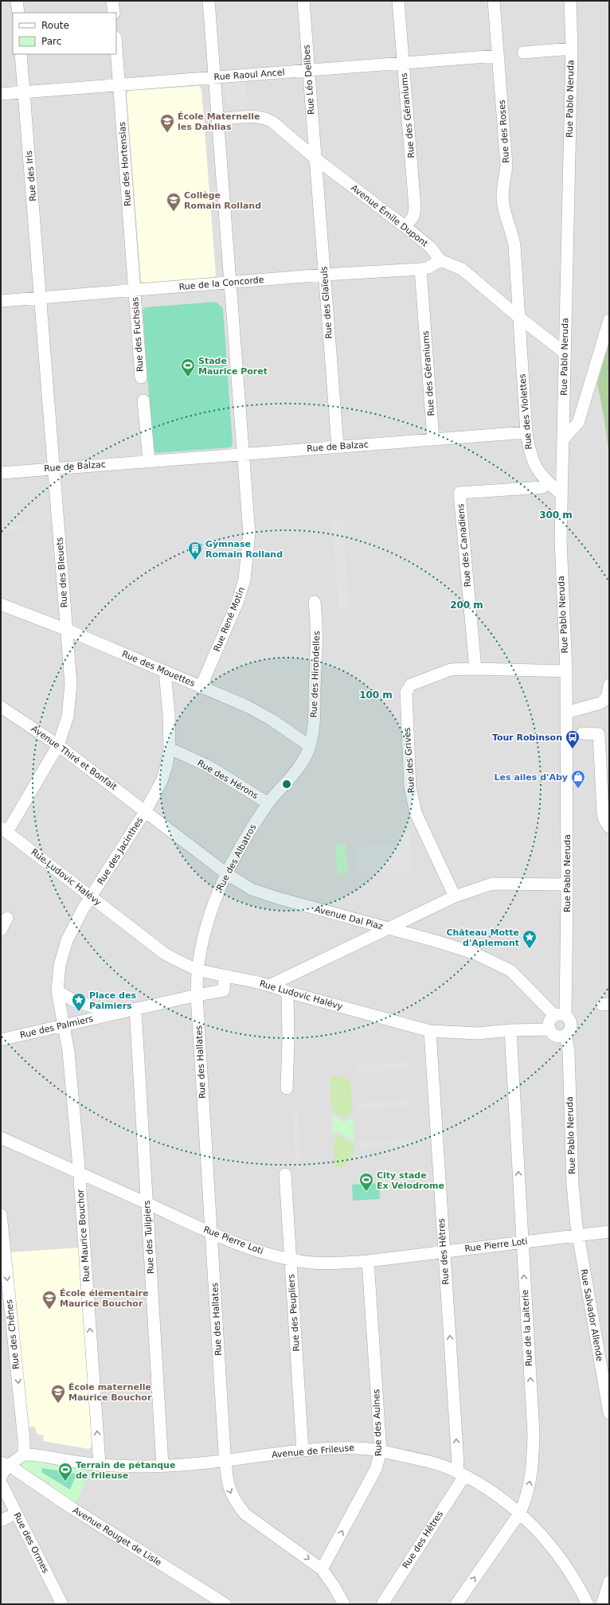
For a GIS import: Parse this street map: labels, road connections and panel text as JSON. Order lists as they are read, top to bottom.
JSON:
{
  "streets": {
    "street": [
      "Rue Raoul Ancel",
      "Rue Léo Delibes",
      "Rue Pablo Neruda",
      "Rue des Géraniums",
      "Rue des Roses",
      "Rue des Hortensias",
      "Rue des Iris",
      "Avenue Émile Dupont",
      "Rue de la Concorde",
      "Rue des Glaïeuls",
      "Rue des Fuchsias",
      "Rue des Violettes",
      "Rue de Balzac",
      "Rue des Canadiens",
      "Rue des Bleuets",
      "Rue René Motin",
      "Rue des Mouettes",
      "Rue des Hirondelles",
      "Avenue Thiré et Bonfait",
      "Rue des Grives",
      "Rue des Hérons",
      "Rue des Jacinthes",
      "Rue des Albatros",
      "Rue Ludovic Halévy",
      "Avenue Dal Piaz",
      "Rue des Palmiers",
      "Rue des Hallates",
      "Rue Maurice Bouchor",
      "Rue des Tulipiers",
      "Rue Pierre Loti",
      "Rue des Hêtres",
      "Rue des Peupliers",
      "Rue Salvador Allende",
      "Rue de la Laiterie",
      "Rue des Chênes",
      "Rue des Aulnes",
      "Avenue de Frileuse",
      "Avenue Rouget de Lisle",
      "Rue des Ormes"
    ]
  },
  "crossings": [
    ["Rue Raoul Ancel", "Rue Léo Delibes"],
    ["Rue Raoul Ancel", "Rue des Géraniums"],
    ["Rue Raoul Ancel", "Rue des Roses"],
    ["Rue Raoul Ancel", "Rue des Hortensias"],
    ["Rue Raoul Ancel", "Rue des Iris"],
    ["Rue Raoul Ancel", "Rue René Motin"],
    ["Rue Léo Delibes", "Avenue Émile Dupont"],
    ["Rue Léo Delibes", "Rue des Glaïeuls"],
    ["Rue Pablo Neruda", "Avenue Émile Dupont"],
    ["Rue Pablo Neruda", "Rue des Violettes"],
    ["Rue Pablo Neruda", "Rue Ludovic Halévy"],
    ["Rue Pablo Neruda", "Avenue Dal Piaz"],
    ["Rue Pablo Neruda", "Rue Pierre Loti"],
    ["Rue Pablo Neruda", "Rue Salvador Allende"],
    ["Rue des Géraniums", "Avenue Émile Dupont"],
    ["Rue des Géraniums", "Rue de la Concorde"],
    ["Rue des Géraniums", "Rue de Balzac"],
    ["Rue des Roses", "Avenue Émile Dupont"],
    ["Rue des Roses", "Rue des Violettes"],
    ["Rue des Hortensias", "Rue de la Concorde"],
    ["Rue des Hortensias", "Rue des Fuchsias"],
    ["Rue des Iris", "Rue de la Concorde"],
    ["Rue des Iris", "Rue des Bleuets"],
    ["Avenue Émile Dupont", "Rue de la Concorde"],
    ["Avenue Émile Dupont", "Rue des Glaïeuls"],
    ["Avenue Émile Dupont", "Rue des Violettes"],
    ["Avenue Émile Dupont", "Rue René Motin"],
    ["Rue de la Concorde", "Rue des Glaïeuls"],
    ["Rue de la Concorde", "Rue des Fuchsias"],
    ["Rue de la Concorde", "Rue des Bleuets"],
    ["Rue de la Concorde", "Rue René Motin"],
    ["Rue des Glaïeuls", "Rue de Balzac"],
    ["Rue des Violettes", "Rue de Balzac"],
    ["Rue des Violettes", "Rue des Canadiens"],
    ["Rue de Balzac", "Rue des Bleuets"],
    ["Rue de Balzac", "Rue René Motin"],
    ["Rue des Canadiens", "Rue des Grives"],
    ["Rue des Bleuets", "Rue des Mouettes"],
    ["Rue des Bleuets", "Avenue Thiré et Bonfait"],
    ["Rue des Bleuets", "Rue Ludovic Halévy"],
    ["Rue René Motin", "Rue des Mouettes"],
    ["Rue des Mouettes", "Rue des Hirondelles"],
    ["Rue des Mouettes", "Rue des Jacinthes"],
    ["Rue des Mouettes", "Rue des Albatros"],
    ["Rue des Hirondelles", "Rue des Albatros"],
    ["Avenue Thiré et Bonfait", "Rue des Jacinthes"],
    ["Avenue Thiré et Bonfait", "Avenue Dal Piaz"],
    ["Rue des Hérons", "Rue des Jacinthes"],
    ["Rue des Hérons", "Rue des Albatros"],
    ["Rue des Jacinthes", "Rue Ludovic Halévy"],
    ["Rue des Jacinthes", "Avenue Dal Piaz"],
    ["Rue des Jacinthes", "Rue des Palmiers"],
    ["Rue des Jacinthes", "Rue Maurice Bouchor"],
    ["Rue des Albatros", "Rue Ludovic Halévy"],
    ["Rue des Albatros", "Avenue Dal Piaz"],
    ["Rue des Albatros", "Rue des Palmiers"],
    ["Rue des Albatros", "Rue des Hallates"],
    ["Rue Ludovic Halévy", "Avenue Dal Piaz"],
    ["Rue Ludovic Halévy", "Rue des Palmiers"],
    ["Rue Ludovic Halévy", "Rue des Hêtres"],
    ["Rue Ludovic Halévy", "Rue de la Laiterie"],
    ["Rue des Palmiers", "Rue des Hallates"],
    ["Rue des Palmiers", "Rue Maurice Bouchor"],
    ["Rue des Palmiers", "Rue des Tulipiers"],
    ["Rue des Hallates", "Rue Pierre Loti"],
    ["Rue des Hallates", "Rue des Aulnes"],
    ["Rue des Hallates", "Avenue de Frileuse"],
    ["Rue Maurice Bouchor", "Rue Pierre Loti"],
    ["Rue Maurice Bouchor", "Avenue de Frileuse"],
    ["Rue des Tulipiers", "Rue Pierre Loti"],
    ["Rue des Tulipiers", "Avenue de Frileuse"],
    ["Rue Pierre Loti", "Rue des Hêtres"],
    ["Rue Pierre Loti", "Rue des Peupliers"],
    ["Rue Pierre Loti", "Rue Salvador Allende"],
    ["Rue Pierre Loti", "Rue de la Laiterie"],
    ["Rue Pierre Loti", "Rue des Aulnes"],
    ["Rue des Hêtres", "Avenue de Frileuse"],
    ["Rue des Peupliers", "Avenue de Frileuse"],
    ["Rue de la Laiterie", "Avenue de Frileuse"],
    ["Rue des Chênes", "Avenue de Frileuse"],
    ["Rue des Aulnes", "Avenue de Frileuse"]
  ],
  "one_way": [
    "Rue Maurice Bouchor",
    "Rue des Hêtres",
    "Rue de la Laiterie",
    "Rue des Chênes",
    "Rue des Aulnes"
  ],
  "places": {
    "school or university": [
      "École Maternelle les Dahlias",
      "Collège Romain Rolland",
      "École élémentaire Maurice Bouchor",
      "École maternelle Maurice Bouchor"
    ],
    "sports": ["Stade Maurice Poret", "City stade Ex Vélodrome", "Terrain de pétanque de frileuse"],
    "building": ["Gymnase Romain Rolland"],
    "bus stop": ["Tour Robinson"],
    "shop": ["Les ailes d'Aby"],
    "place": ["Château Motte d'Aplemont", "Place des Palmiers"]
  },
  "legend": ["Route", "Parc"],
  "rings": ["300 m", "200 m", "100 m"]
}
